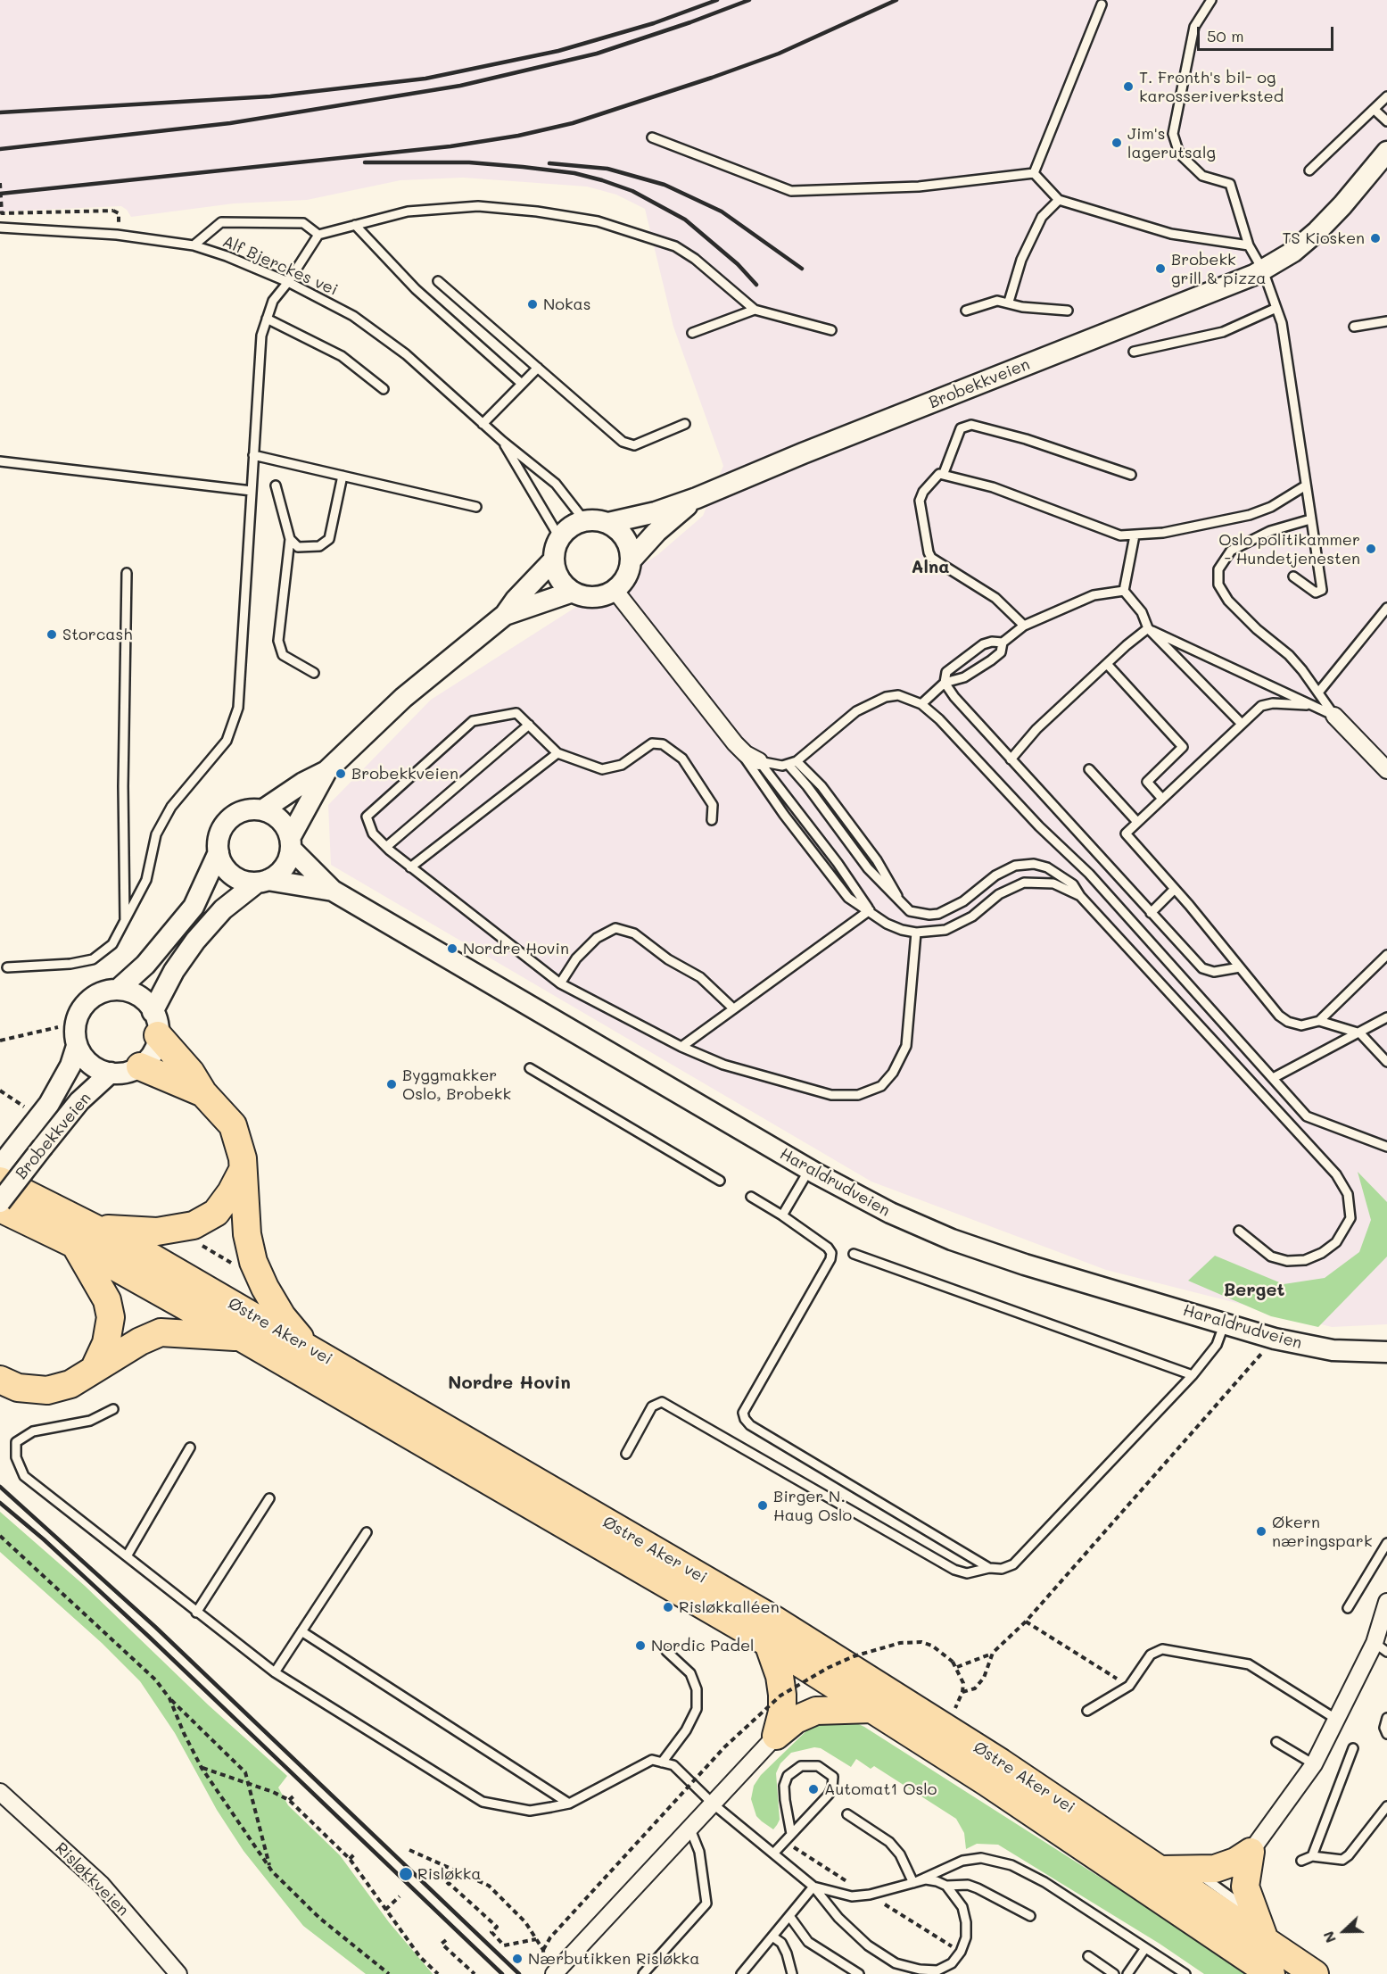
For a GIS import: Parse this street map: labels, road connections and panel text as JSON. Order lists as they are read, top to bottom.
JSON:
{
  "streets": {
    "highway": ["Østre Aker vei"],
    "street": ["Brobekkveien", "Haraldrudveien", "Risløkkveien"],
    "lane": ["Alf Bjerckes vei"]
  },
  "crossings": [
    ["Alf Bjerckes vei", "Brobekkveien"]
  ],
  "districts": ["Alna", "Berget", "Nordre Hovin"],
  "places": [
    "T. Fronth's bil- og karosseriverksted",
    "Jim's lagerutsalg",
    "TS Kiosken",
    "Brobekk grill & pizza",
    "Nokas",
    "Oslo politikammer - Hundetjenesten",
    "Storcash",
    "Brobekkveien",
    "Nordre Hovin",
    "Byggmakker Oslo, Brobekk",
    "Birger N. Haug Oslo",
    "Økern næringspark",
    "Risløkkalléen",
    "Nordic Padel",
    "Automat1 Oslo",
    "Risløkka",
    "Nærbutikken Risløkka"
  ],
  "scale_bar": "50 m",
  "north": "left"
}
